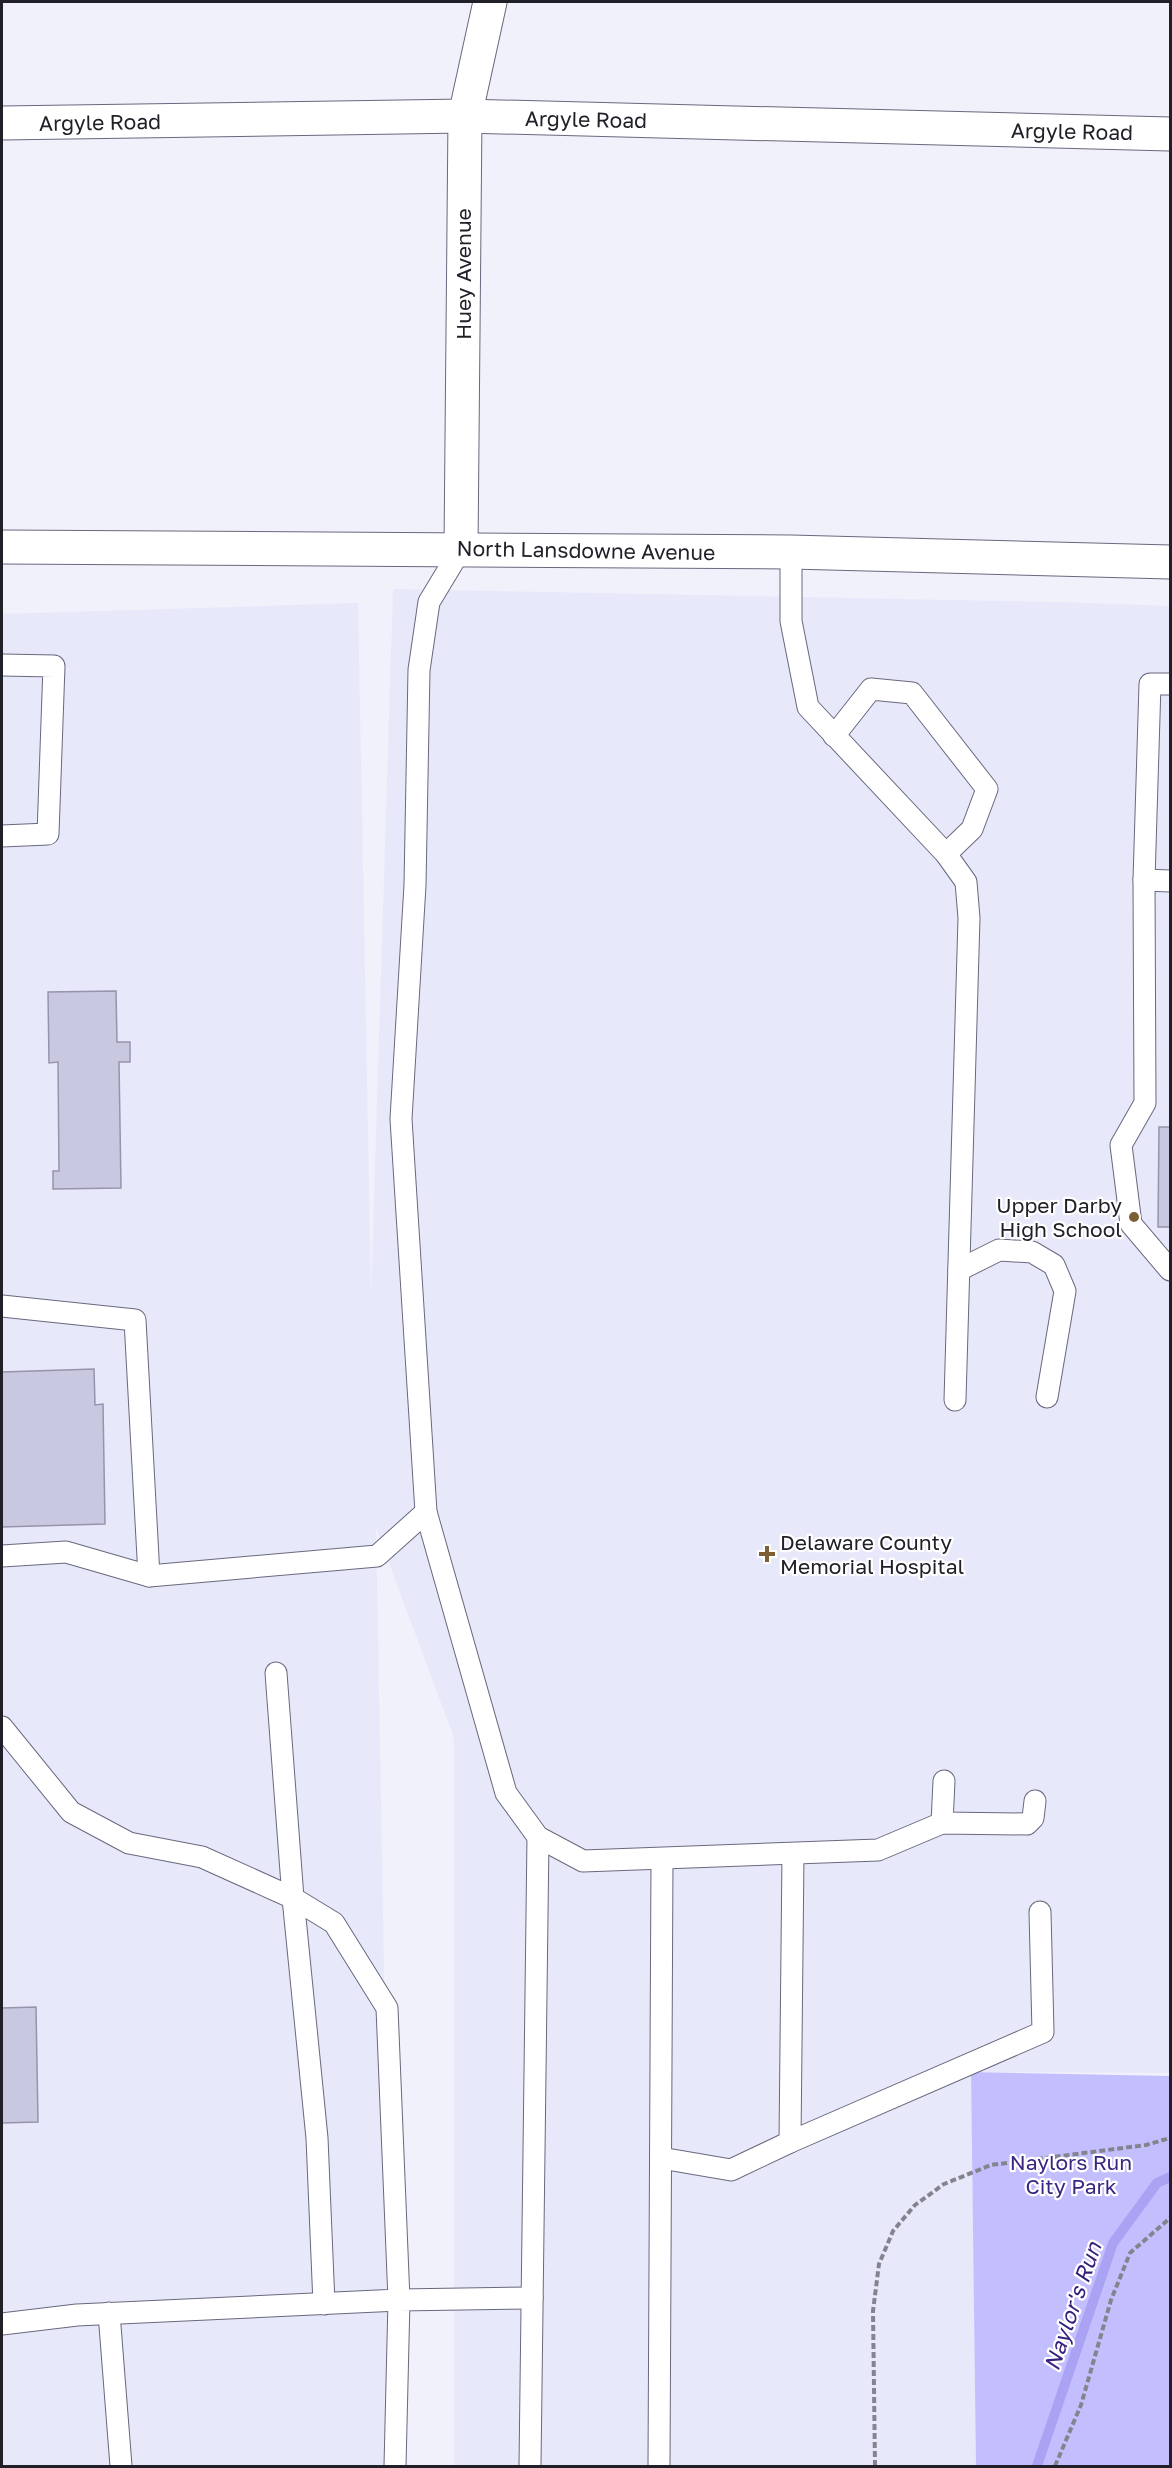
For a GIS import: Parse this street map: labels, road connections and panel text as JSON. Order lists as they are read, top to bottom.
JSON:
{
  "streets": {
    "street": ["Argyle Road", "Huey Avenue", "North Lansdowne Avenue"]
  },
  "crossings": [
    ["Argyle Road", "Huey Avenue"],
    ["Huey Avenue", "North Lansdowne Avenue"]
  ],
  "water": ["Naylor's Run"],
  "parks": ["Naylors Run City Park"],
  "places": {
    "other": ["Upper Darby High School"],
    "health": ["Delaware County Memorial Hospital"]
  }
}
